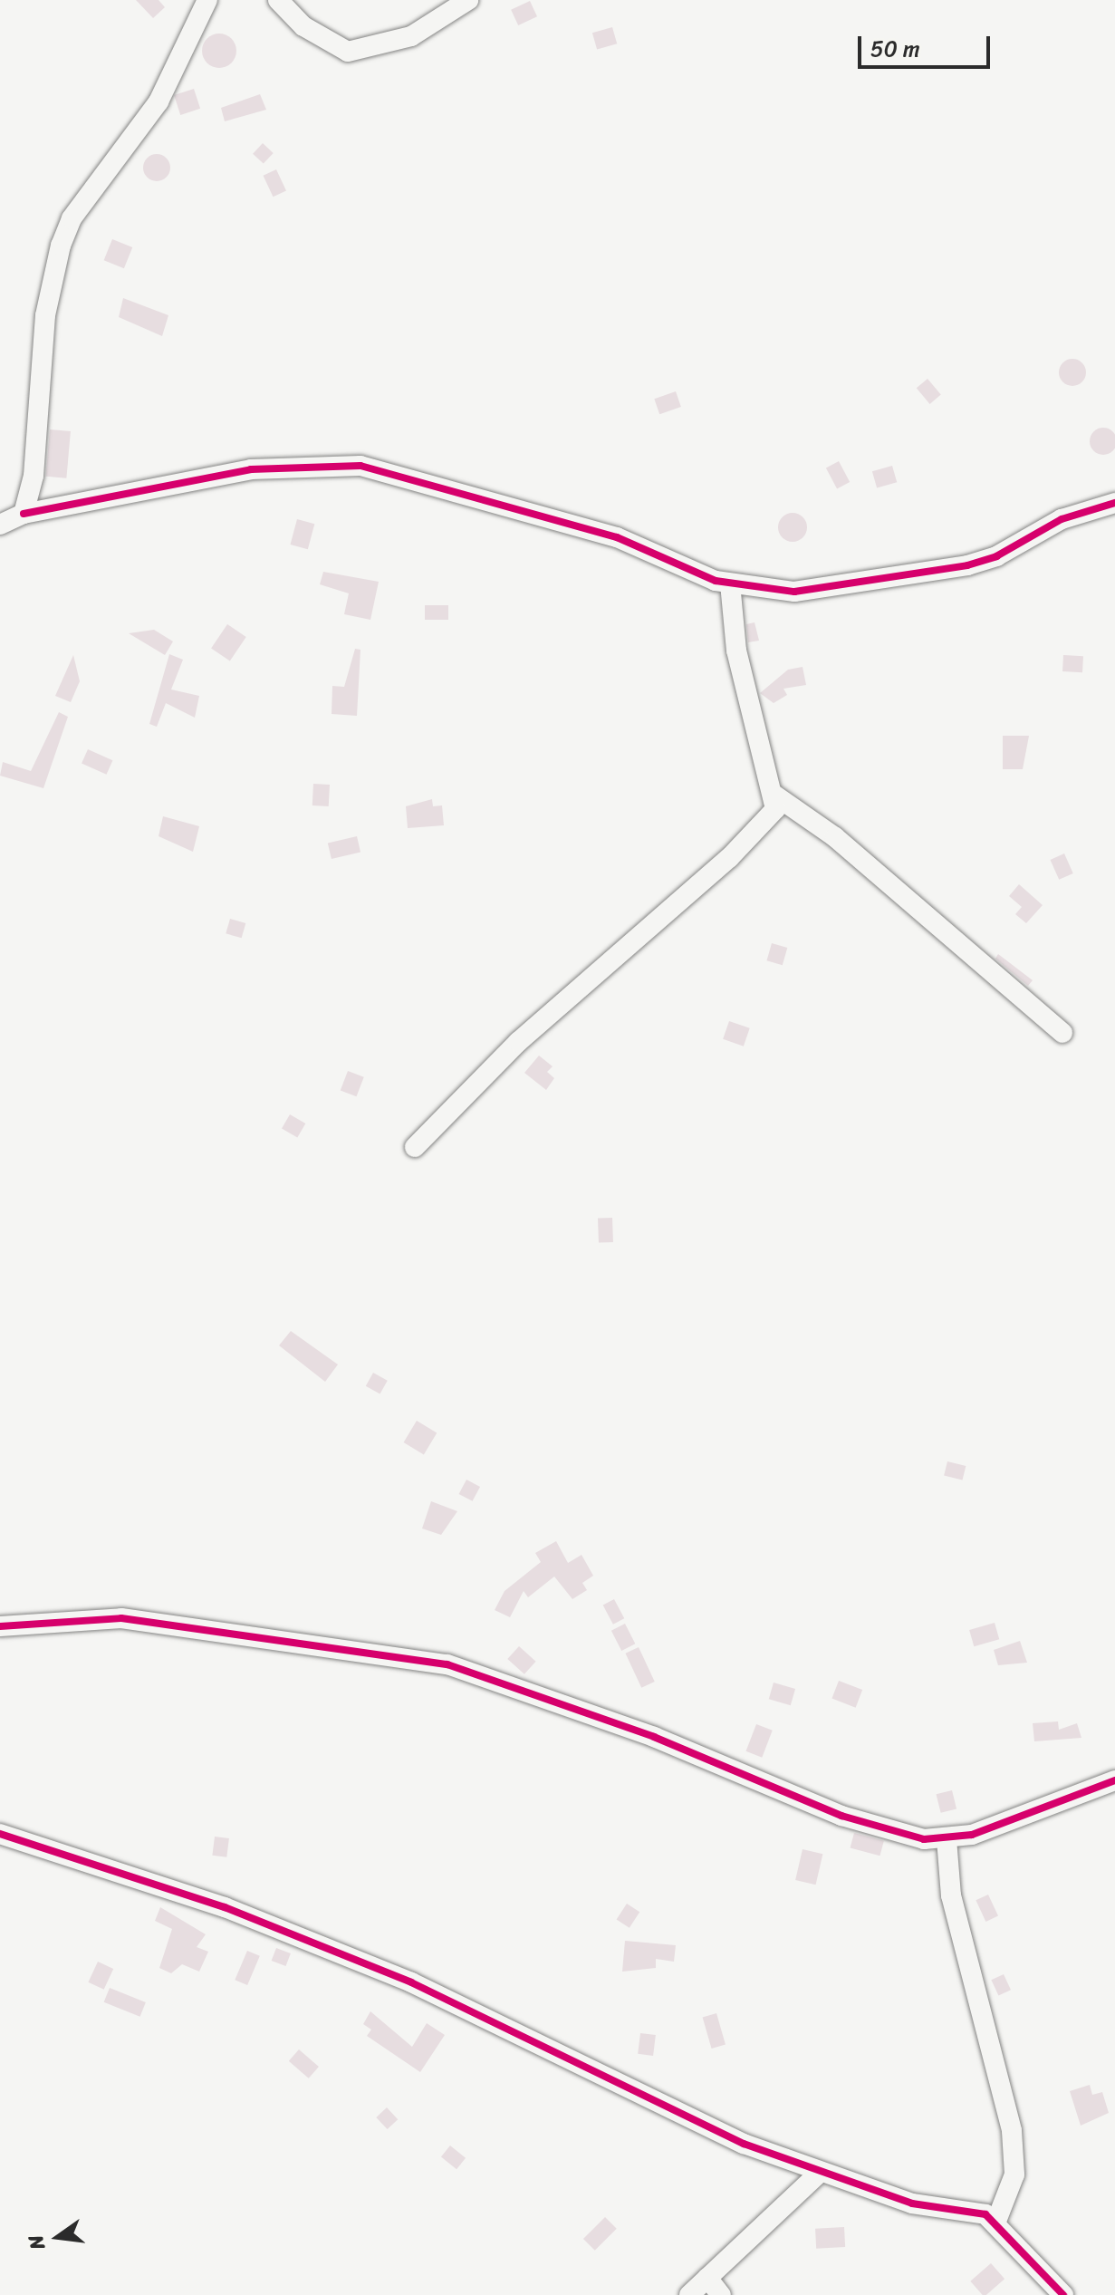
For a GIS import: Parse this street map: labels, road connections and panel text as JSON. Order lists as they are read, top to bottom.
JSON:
{
  "scale_bar": "50 m",
  "north": "left"
}
